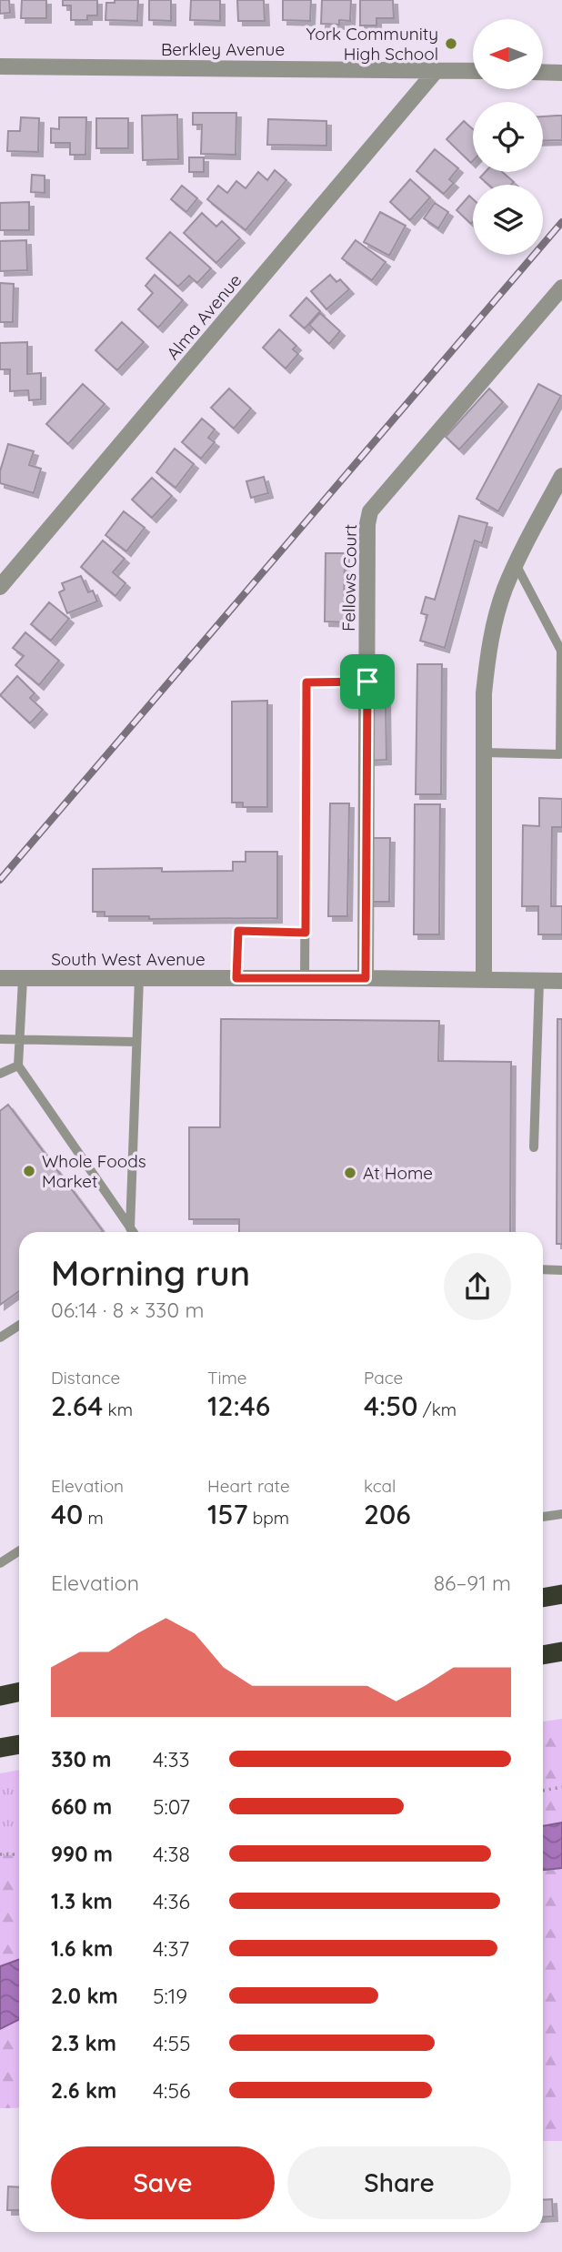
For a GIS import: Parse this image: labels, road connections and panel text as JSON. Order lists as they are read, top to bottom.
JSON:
{
  "streets": {
    "street": [
      "Berkley Avenue",
      "Alma Avenue",
      "Fellows Court",
      "South West Avenue"
    ]
  },
  "crossings": [
    ["Berkley Avenue", "Alma Avenue"],
    ["Fellows Court", "South West Avenue"]
  ],
  "places": ["York Community High School", "Whole Foods Market", "At Home"],
  "north": "left",
  "page": {
    "heading": ["Morning run", "06:14 · 8 × 330 m"],
    "stats": [
      ["Distance", "2.64 km"],
      ["Time", "12:46"],
      ["Pace", "4:50 /km"],
      ["Elevation", "40 m"],
      ["Heart rate", "157 bpm"],
      ["kcal", "206"]
    ],
    "chart": ["Elevation", "86–91 m"],
    "list": [
      {
        "name": "330 m",
        "note": "4:33"
      },
      {
        "name": "660 m",
        "note": "5:07"
      },
      {
        "name": "990 m",
        "note": "4:38"
      },
      {
        "name": "1.3 km",
        "note": "4:36"
      },
      {
        "name": "1.6 km",
        "note": "4:37"
      },
      {
        "name": "2.0 km",
        "note": "5:19"
      },
      {
        "name": "2.3 km",
        "note": "4:55"
      },
      {
        "name": "2.6 km",
        "note": "4:56"
      }
    ],
    "buttons": ["Save", "Share"]
  }
}
